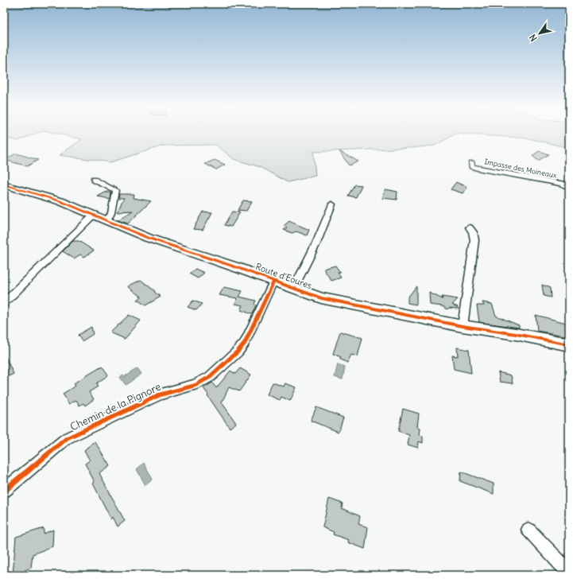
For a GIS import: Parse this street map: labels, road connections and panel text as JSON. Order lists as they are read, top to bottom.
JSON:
{
  "streets": {
    "street": ["Impasse des Moineaux", "Route d'Eoures", "Chemin de la Pignore"]
  },
  "crossings": [
    ["Route d'Eoures", "Chemin de la Pignore"]
  ],
  "north": "bottom left"
}
